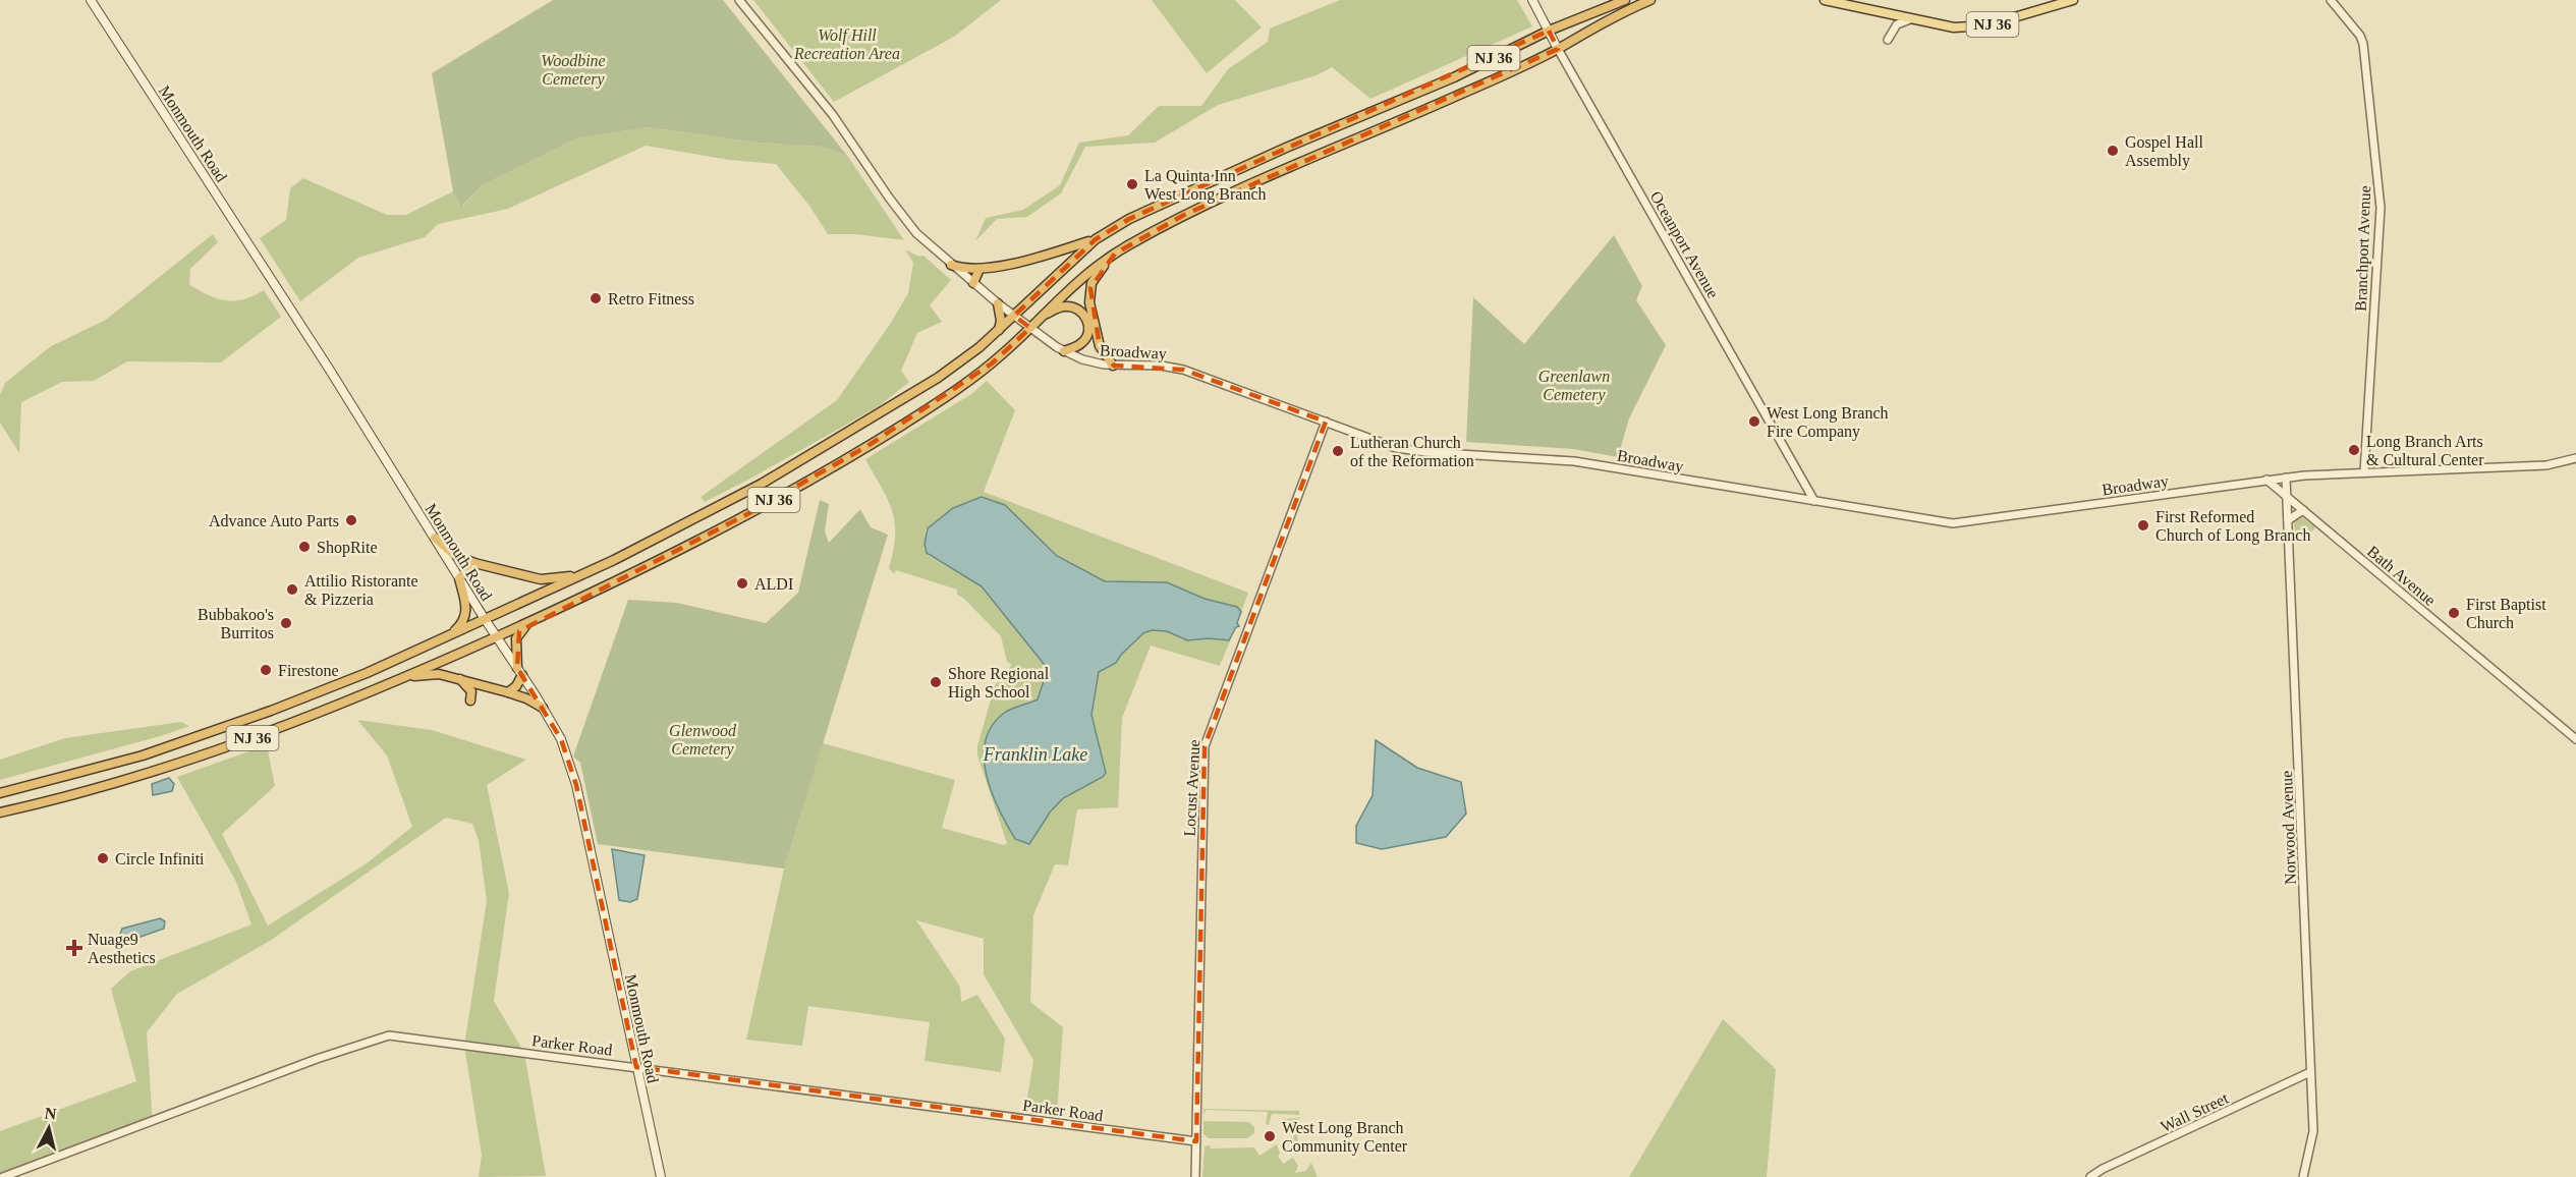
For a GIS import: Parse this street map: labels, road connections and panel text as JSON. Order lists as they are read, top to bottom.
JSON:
{
  "streets": {
    "highway": ["NJ 36"],
    "main road": ["Monmouth Road", "Oceanport Avenue"],
    "street": [
      "Branchport Avenue",
      "Broadway",
      "Bath Avenue",
      "Locust Avenue",
      "Norwood Avenue",
      "Parker Road",
      "Wall Street"
    ]
  },
  "crossings": [
    ["NJ 36", "Monmouth Road"],
    ["NJ 36", "Oceanport Avenue"],
    ["NJ 36", "Broadway"],
    ["Monmouth Road", "Parker Road"],
    ["Oceanport Avenue", "Broadway"],
    ["Branchport Avenue", "Broadway"],
    ["Broadway", "Bath Avenue"],
    ["Broadway", "Locust Avenue"],
    ["Broadway", "Norwood Avenue"],
    ["Bath Avenue", "Norwood Avenue"],
    ["Locust Avenue", "Parker Road"],
    ["Norwood Avenue", "Wall Street"]
  ],
  "water": ["Franklin Lake"],
  "parks": [
    "Wolf Hill Recreation Area",
    "Woodbine Cemetery",
    "Greenlawn Cemetery",
    "Glenwood Cemetery"
  ],
  "places": {
    "other": [
      "Gospel Hall Assembly",
      "La Quinta Inn West Long Branch",
      "Retro Fitness",
      "West Long Branch Fire Company",
      "Long Branch Arts & Cultural Center",
      "Lutheran Church of the Reformation",
      "Advance Auto Parts",
      "First Reformed Church of Long Branch",
      "ShopRite",
      "ALDI",
      "Attilio Ristorante & Pizzeria",
      "First Baptist Church",
      "Bubbakoo's Burritos",
      "Firestone",
      "Shore Regional High School",
      "Circle Infiniti",
      "West Long Branch Community Center"
    ],
    "health": ["Nuage9 Aesthetics"]
  },
  "north": "top"
}
